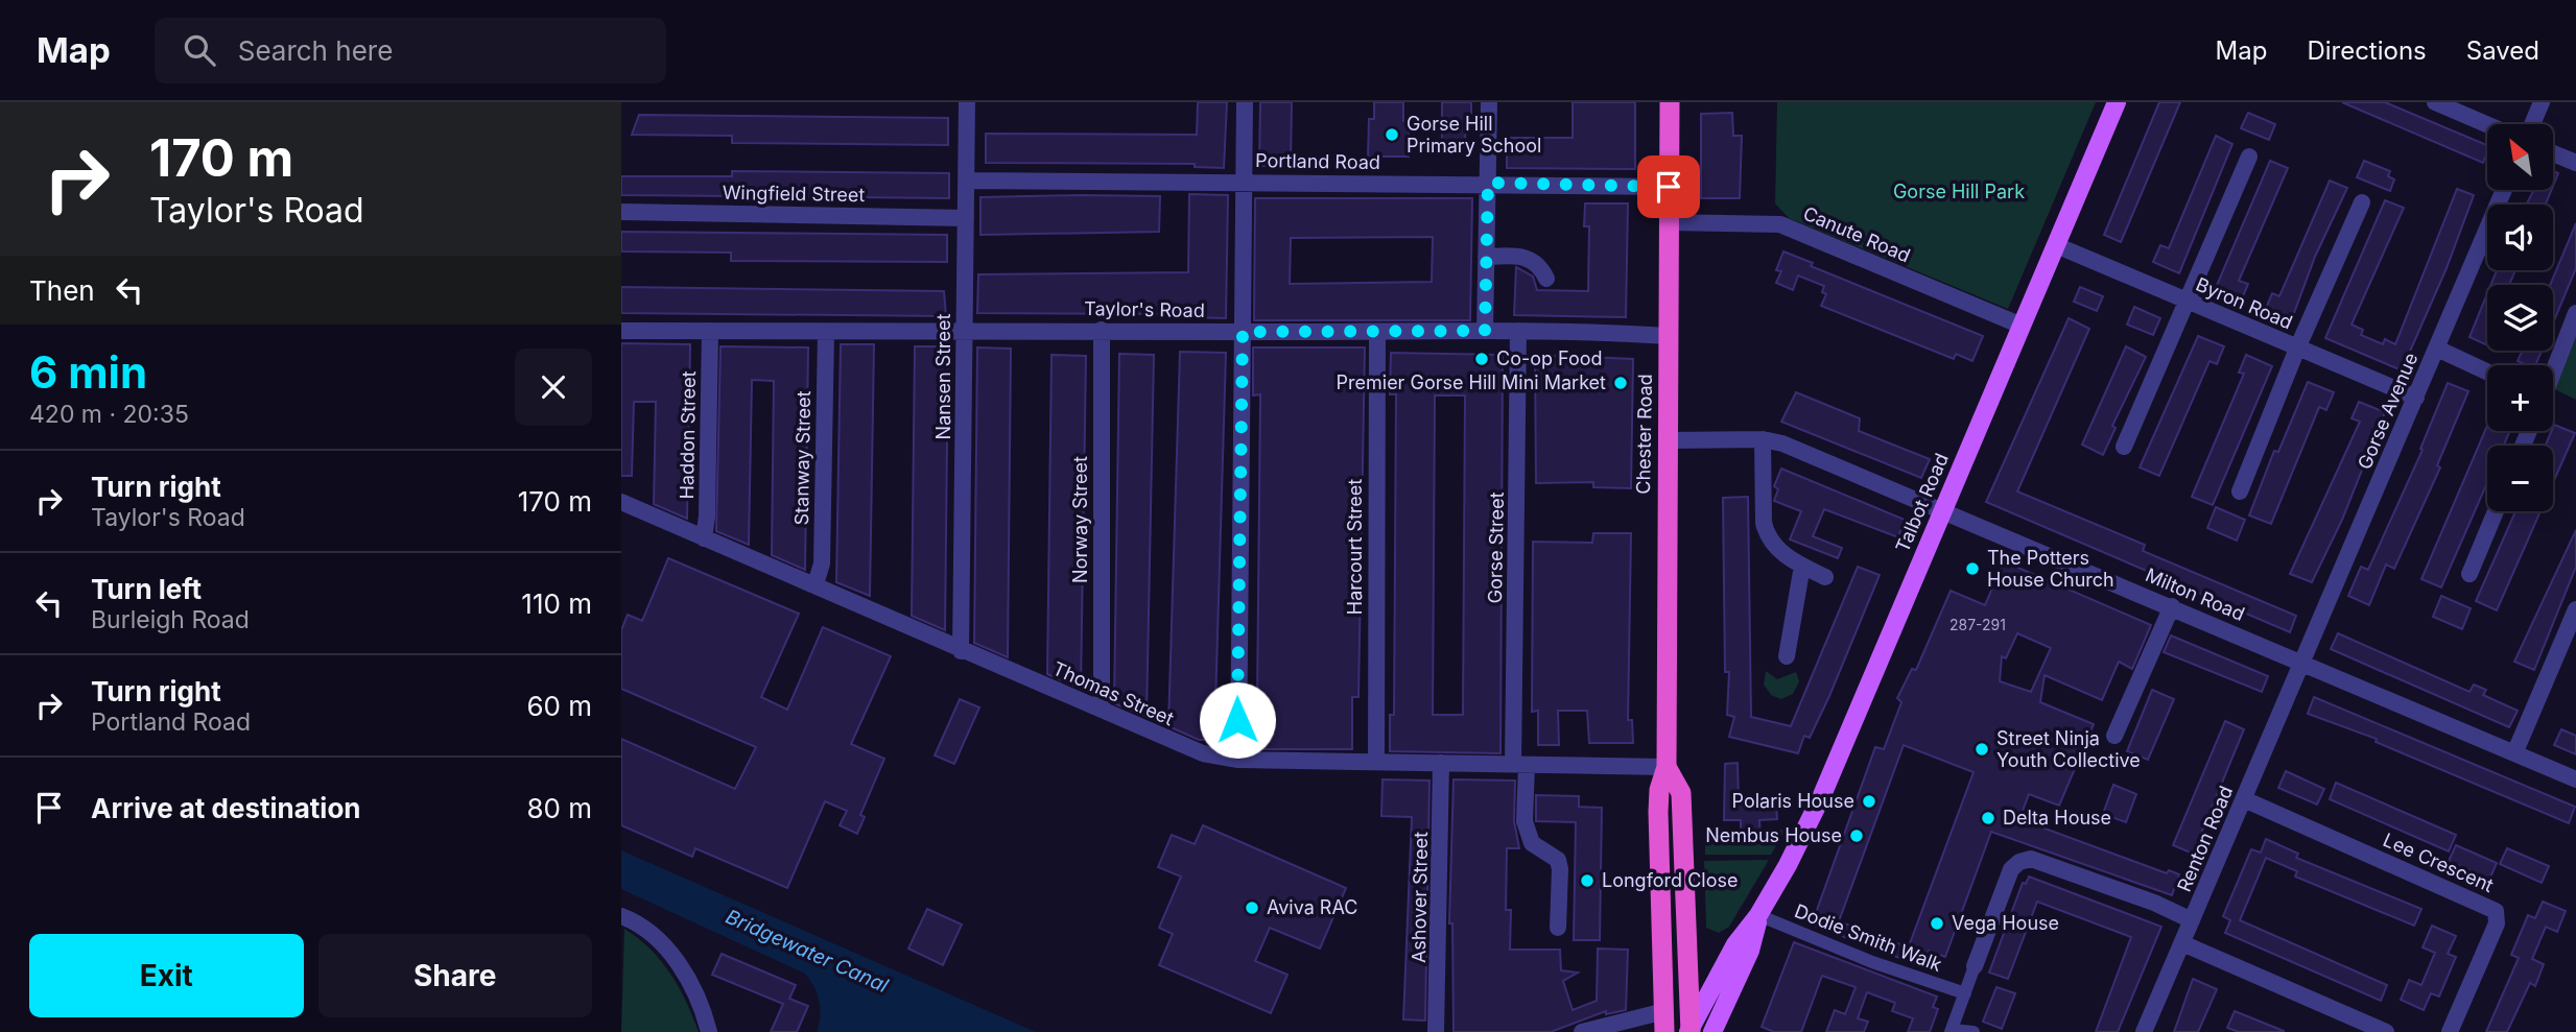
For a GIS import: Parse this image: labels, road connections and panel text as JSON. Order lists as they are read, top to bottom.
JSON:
{
  "streets": {
    "highway": ["Chester Road"],
    "main road": ["Talbot Road"],
    "street": [
      "Portland Road",
      "Wingfield Street",
      "Canute Road",
      "Byron Road",
      "Taylor's Road",
      "Nansen Street",
      "Gorse Avenue",
      "Haddon Street",
      "Stanway Street",
      "Norway Street",
      "Harcourt Street",
      "Gorse Street",
      "Milton Road",
      "Thomas Street",
      "Renton Road",
      "Lee Crescent",
      "Ashover Street",
      "Dodie Smith Walk"
    ]
  },
  "crossings": [
    ["Portland Road", "Nansen Street"],
    ["Portland Road", "Chester Road"],
    ["Wingfield Street", "Nansen Street"],
    ["Canute Road", "Chester Road"],
    ["Canute Road", "Talbot Road"],
    ["Byron Road", "Gorse Avenue"],
    ["Byron Road", "Talbot Road"],
    ["Taylor's Road", "Nansen Street"],
    ["Taylor's Road", "Chester Road"],
    ["Taylor's Road", "Haddon Street"],
    ["Taylor's Road", "Stanway Street"],
    ["Taylor's Road", "Norway Street"],
    ["Taylor's Road", "Harcourt Street"],
    ["Taylor's Road", "Gorse Street"],
    ["Nansen Street", "Thomas Street"],
    ["Gorse Avenue", "Milton Road"],
    ["Gorse Avenue", "Renton Road"],
    ["Chester Road", "Talbot Road"],
    ["Chester Road", "Milton Road"],
    ["Chester Road", "Thomas Street"],
    ["Haddon Street", "Thomas Street"],
    ["Stanway Street", "Thomas Street"],
    ["Talbot Road", "Milton Road"],
    ["Talbot Road", "Dodie Smith Walk"],
    ["Norway Street", "Thomas Street"],
    ["Harcourt Street", "Thomas Street"],
    ["Gorse Street", "Thomas Street"],
    ["Milton Road", "Renton Road"],
    ["Thomas Street", "Ashover Street"],
    ["Renton Road", "Lee Crescent"]
  ],
  "water": ["Bridgewater Canal"],
  "parks": ["Gorse Hill Park"],
  "places": [
    "Gorse Hill Primary School",
    "Co-op Food",
    "Premier Gorse Hill Mini Market",
    "The Potters House Church",
    "Street Ninja Youth Collective",
    "Polaris House",
    "Delta House",
    "Nembus House",
    "Longford Close",
    "Aviva RAC",
    "Vega House"
  ],
  "house_numbers": ["287-291"],
  "north": "top left",
  "page": {
    "header": "Map",
    "search": "Search here",
    "nav": ["Map", "Directions", "Saved"],
    "turn": ["170 m", "Taylor's Road"],
    "map_buttons": ["+", "−"],
    "then": "Then",
    "heading": ["6 min", "420 m · 20:35"],
    "list": [
      {
        "name": "Turn right",
        "note": "Taylor's Road",
        "value": "170 m"
      },
      {
        "name": "Turn left",
        "note": "Burleigh Road",
        "value": "110 m"
      },
      {
        "name": "Turn right",
        "note": "Portland Road",
        "value": "60 m"
      },
      {
        "name": "Arrive at destination",
        "value": "80 m"
      }
    ],
    "buttons": ["Exit", "Share"]
  }
}
